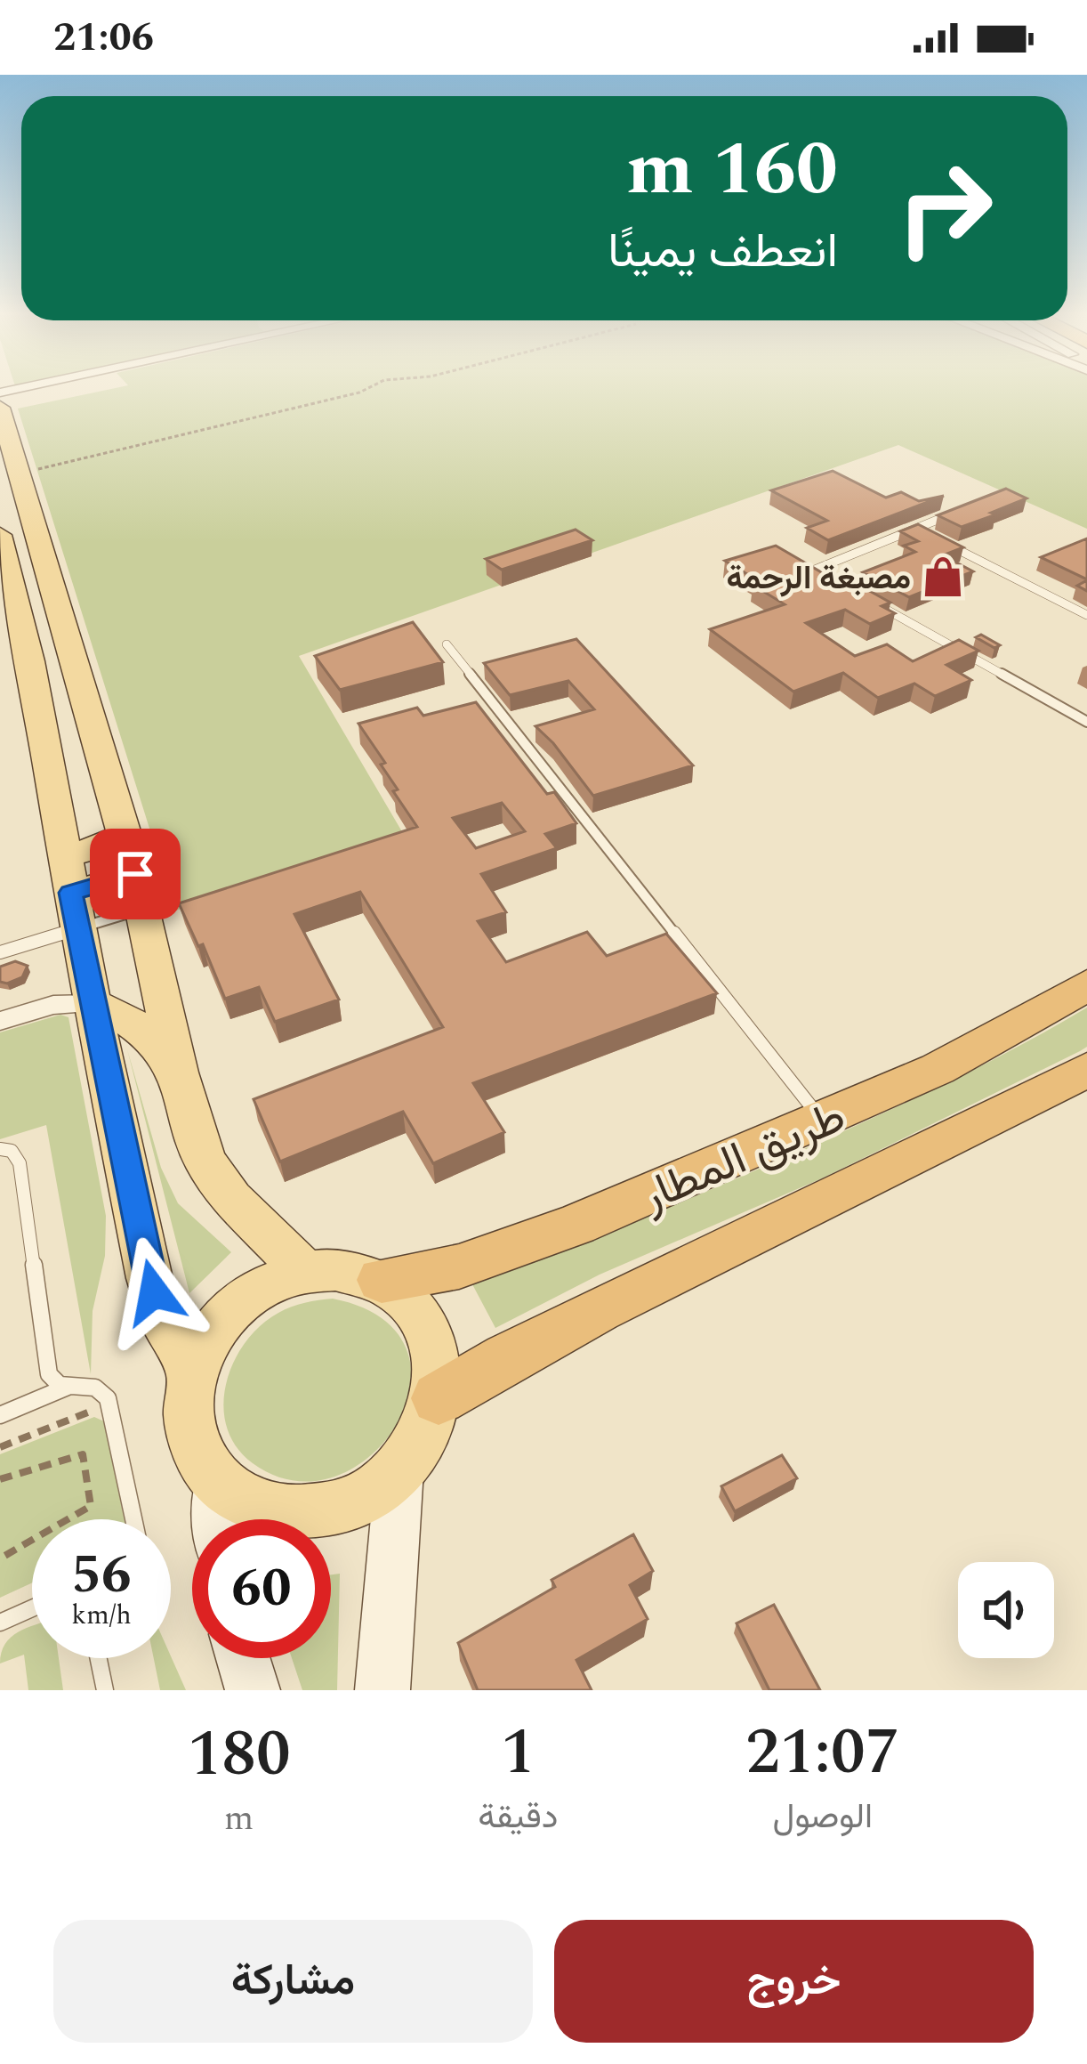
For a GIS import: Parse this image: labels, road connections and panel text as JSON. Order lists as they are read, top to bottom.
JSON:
{
  "streets": {
    "highway": ["طريق المطار"]
  },
  "places": {
    "shop": ["مصبغة الرحمة"]
  },
  "page": {
    "status": "21:06",
    "turn": ["160 m", "انعطف يمينًا"],
    "speed": "56 km/h",
    "limit": "60",
    "eta": [
      "21:07",
      "الوصول",
      "1",
      "دقيقة",
      "180",
      "m"
    ],
    "buttons": ["خروج", "مشاركة"]
  }
}
